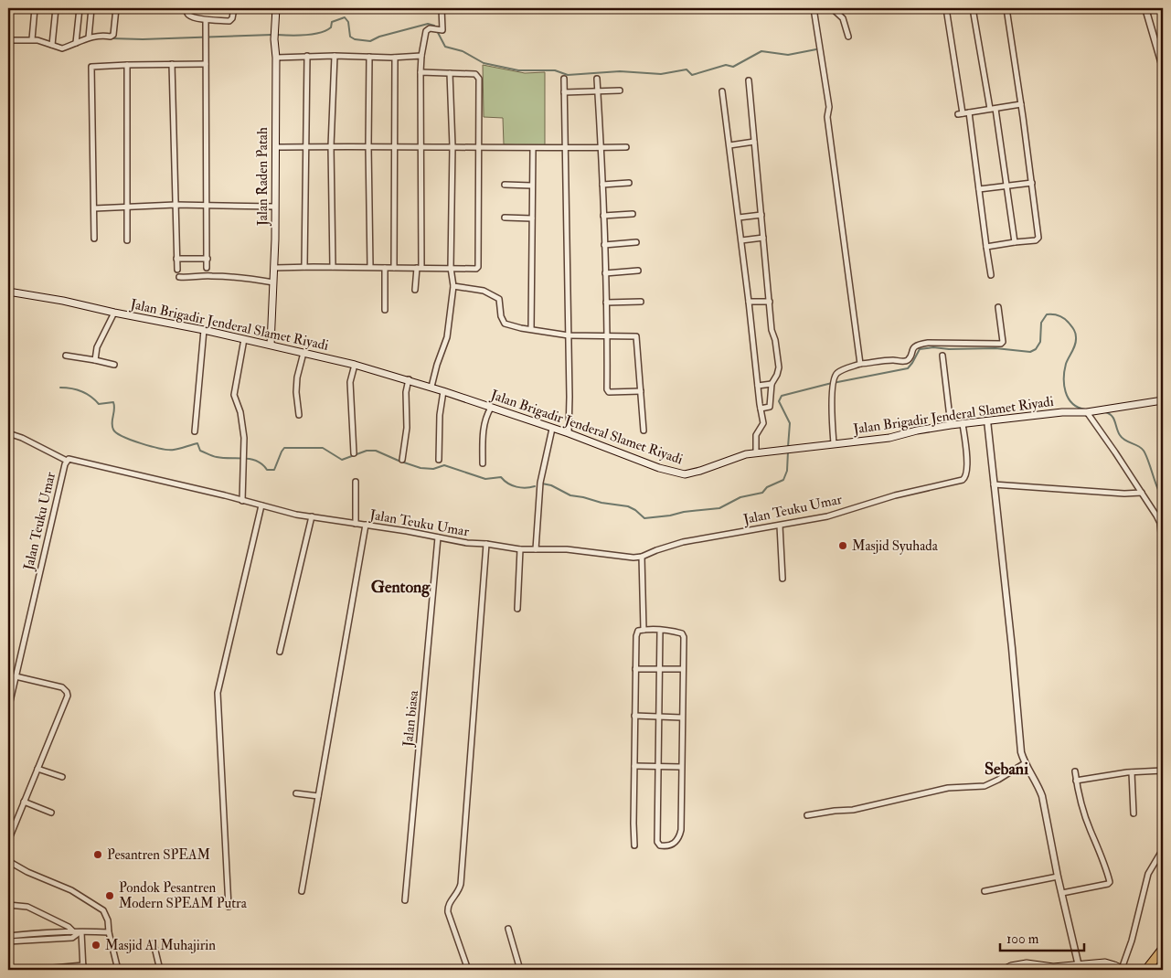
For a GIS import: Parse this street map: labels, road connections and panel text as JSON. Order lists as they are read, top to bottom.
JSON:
{
  "streets": {
    "main road": ["Jalan Raden Patah", "Jalan Brigadir Jenderal Slamet Riyadi"],
    "street": ["Jalan Teuku Umar", "Jalan biasa"]
  },
  "crossings": [
    ["Jalan Raden Patah", "Jalan Brigadir Jenderal Slamet Riyadi"],
    ["Jalan Brigadir Jenderal Slamet Riyadi", "Jalan Teuku Umar"],
    ["Jalan Teuku Umar", "Jalan biasa"]
  ],
  "districts": ["Gentong", "Sebani"],
  "places": [
    "Masjid Syuhada",
    "Pesantren SPEAM",
    "Pondok Pesantren Modern SPEAM Putra",
    "Masjid Al Muhajirin"
  ],
  "scale_bar": "100 m"
}
